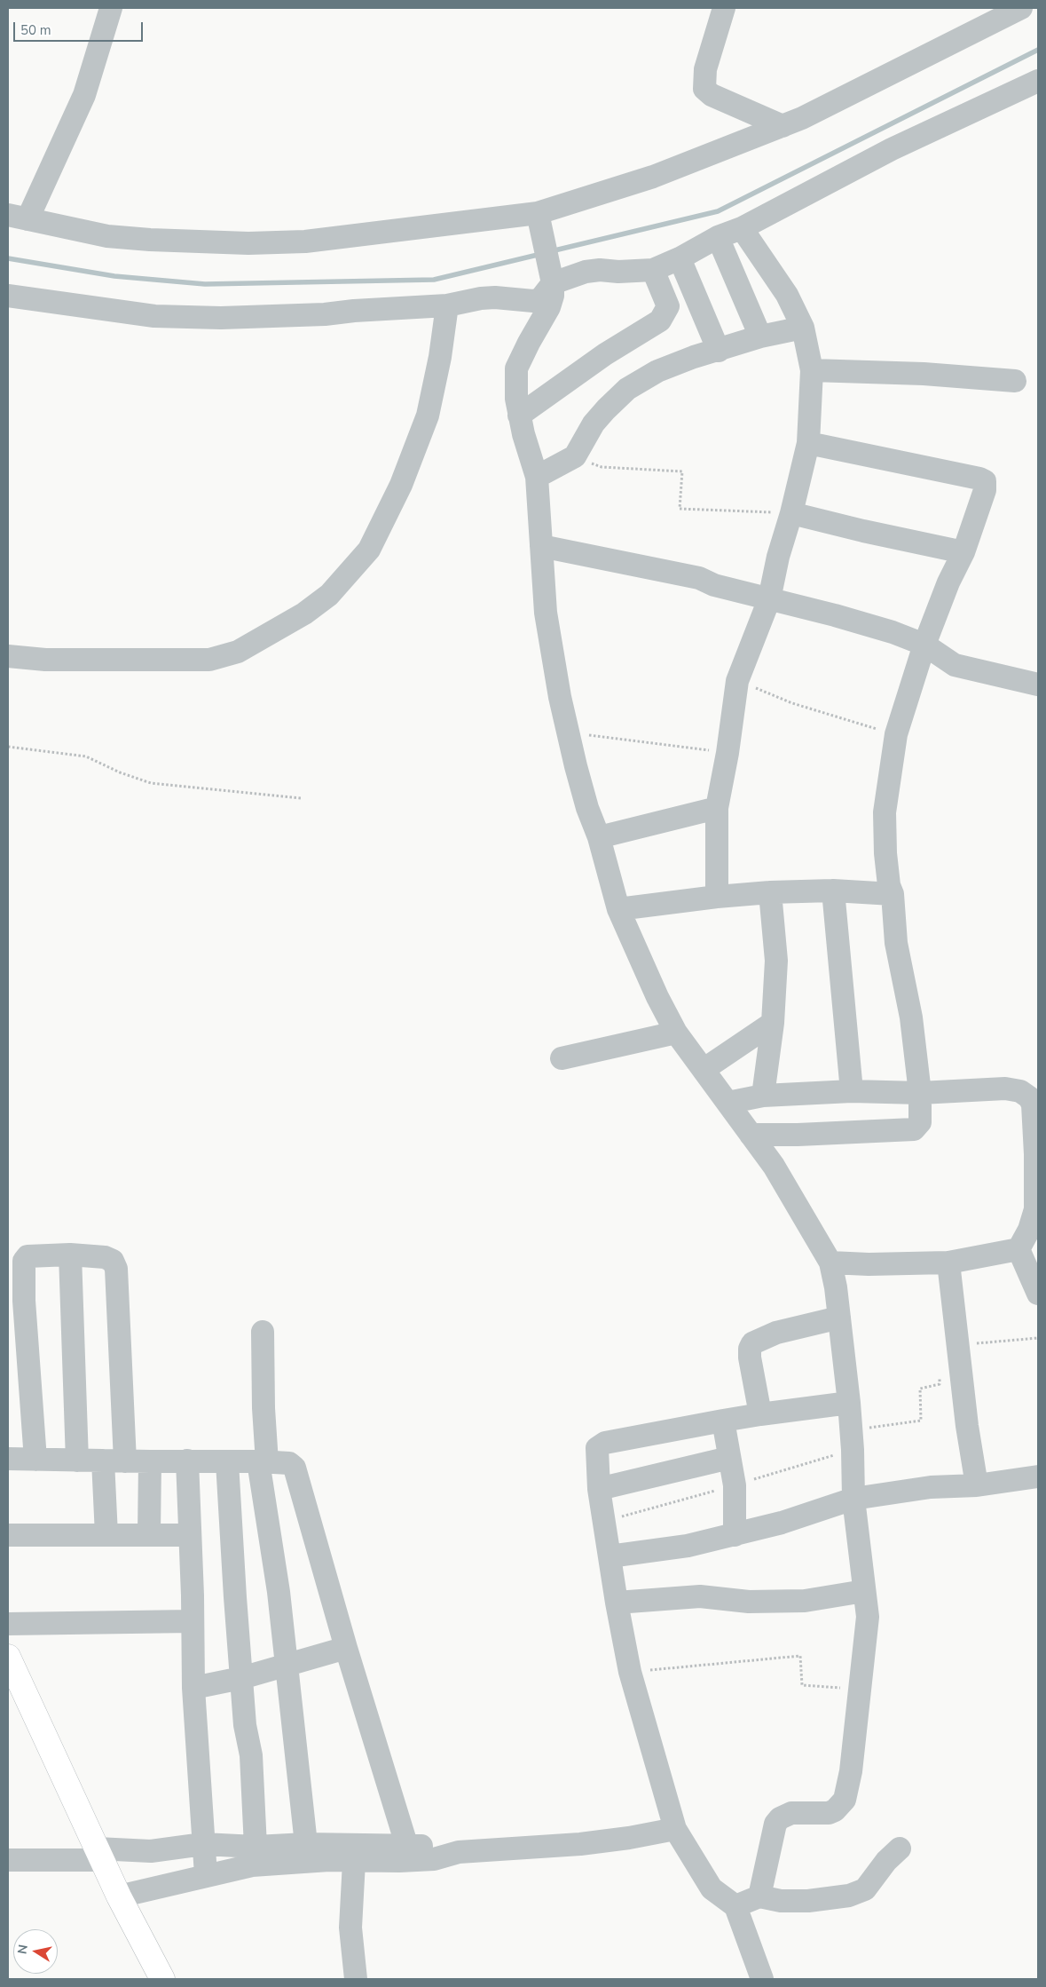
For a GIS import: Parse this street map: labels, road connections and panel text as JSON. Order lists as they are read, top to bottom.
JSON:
{
  "scale_bar": "50 m",
  "north": "left"
}
